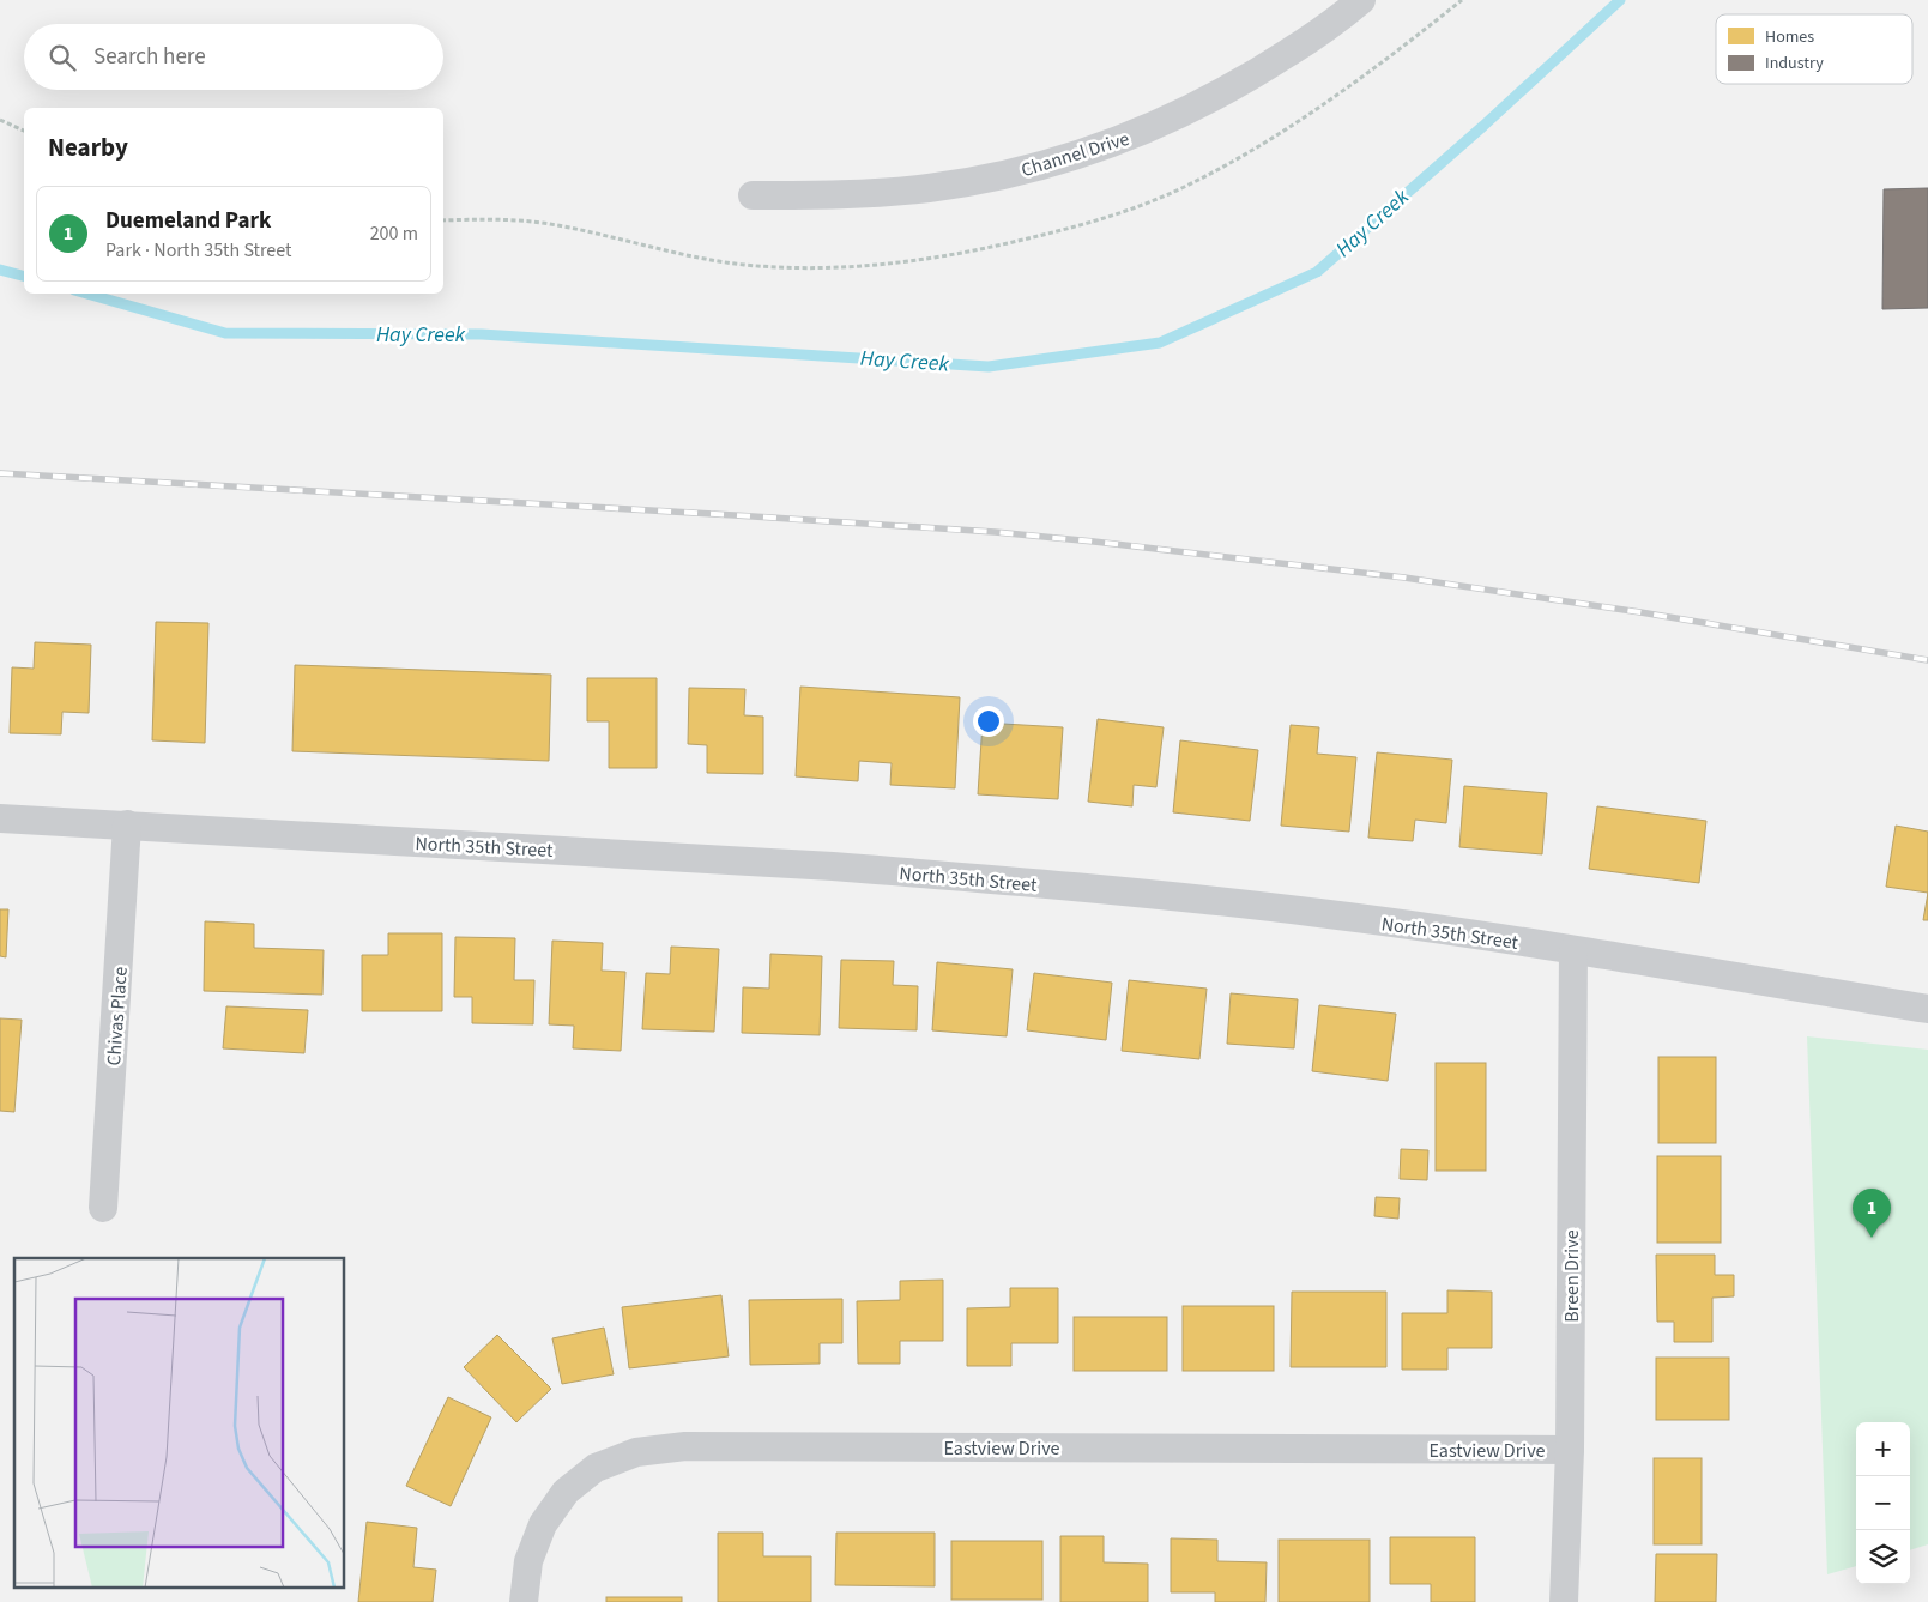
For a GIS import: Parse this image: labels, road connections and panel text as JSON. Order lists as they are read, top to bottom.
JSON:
{
  "streets": {
    "street": [
      "Channel Drive",
      "North 35th Street",
      "Chivas Place",
      "Breen Drive",
      "Eastview Drive"
    ]
  },
  "crossings": [
    ["North 35th Street", "Chivas Place"],
    ["North 35th Street", "Breen Drive"],
    ["Breen Drive", "Eastview Drive"]
  ],
  "water": ["Hay Creek"],
  "legend": ["Homes", "Industry"],
  "page": {
    "search": "Search here",
    "heading": "Nearby",
    "list": [
      {
        "mark": "1",
        "name": "Duemeland Park",
        "note": "Park · North 35th Street",
        "value": "200 m"
      }
    ],
    "pins": "1",
    "map_buttons": ["+", "−"]
  }
}
